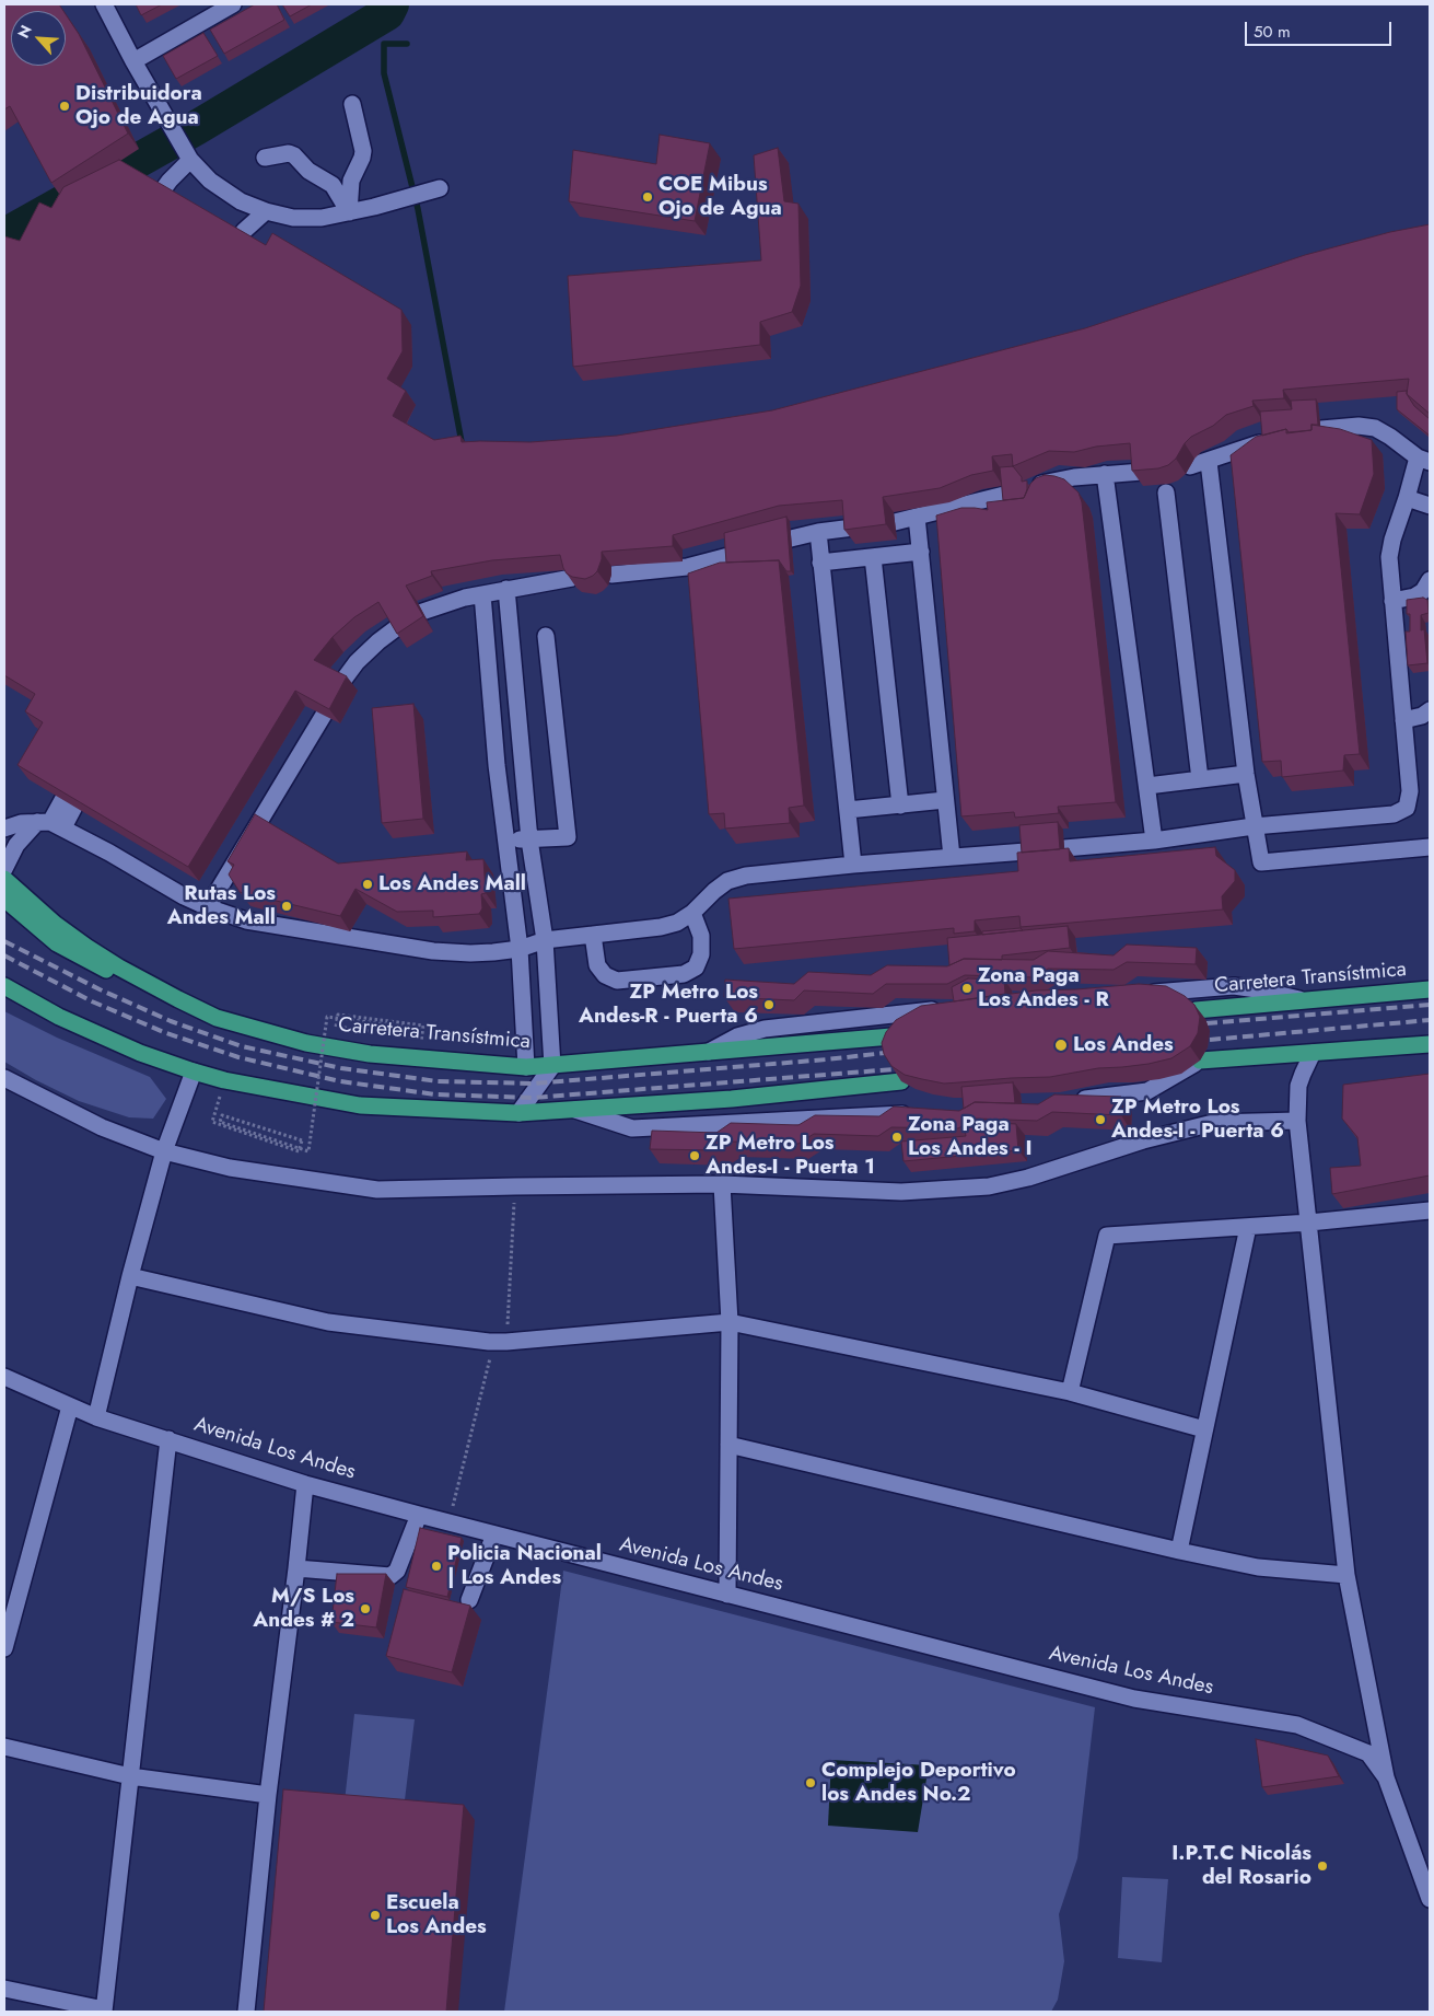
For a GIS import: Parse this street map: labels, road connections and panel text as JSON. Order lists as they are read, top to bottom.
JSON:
{
  "streets": {
    "main road": ["Carretera Transístmica"],
    "street": ["Avenida Los Andes"]
  },
  "places": [
    "Distribuidora Ojo de Agua",
    "COE Mibus Ojo de Agua",
    "Los Andes Mall",
    "Rutas Los Andes Mall",
    "Zona Paga Los Andes - R",
    "ZP Metro Los Andes-R - Puerta 6",
    "Los Andes",
    "ZP Metro Los Andes-I - Puerta 6",
    "Zona Paga Los Andes - I",
    "ZP Metro Los Andes-I - Puerta 1",
    "Policia Nacional | Los Andes",
    "M/S Los Andes # 2",
    "Complejo Deportivo los Andes No.2",
    "I.P.T.C Nicolás del Rosario",
    "Escuela Los Andes"
  ],
  "scale_bar": "50 m",
  "north": "top left"
}
